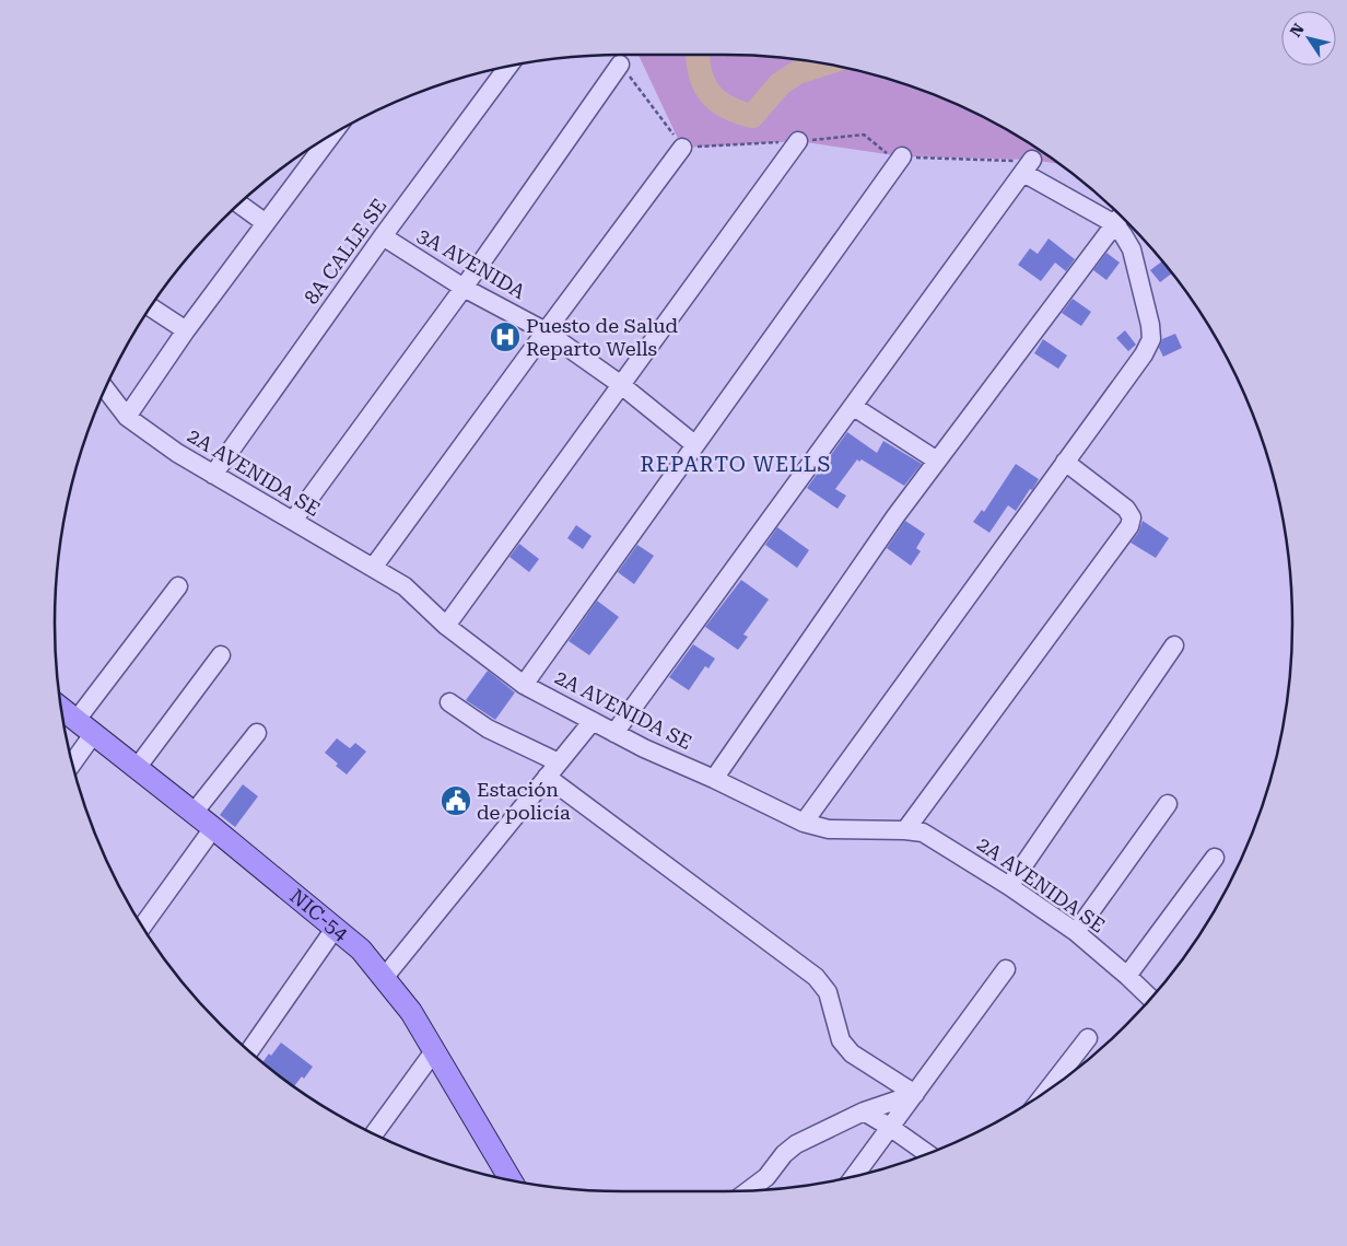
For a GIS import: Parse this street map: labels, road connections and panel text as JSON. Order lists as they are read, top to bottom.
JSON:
{
  "streets": {
    "main road": ["NIC-54"],
    "street": ["8A CALLE SE", "3A AVENIDA", "2A AVENIDA SE"]
  },
  "crossings": [
    ["8A CALLE SE", "3A AVENIDA"],
    ["8A CALLE SE", "2A AVENIDA SE"]
  ],
  "districts": ["REPARTO WELLS"],
  "places": {
    "hospital": ["Puesto de Salud Reparto Wells"],
    "public building": ["Estación de policía"]
  },
  "north": "top left"
}
